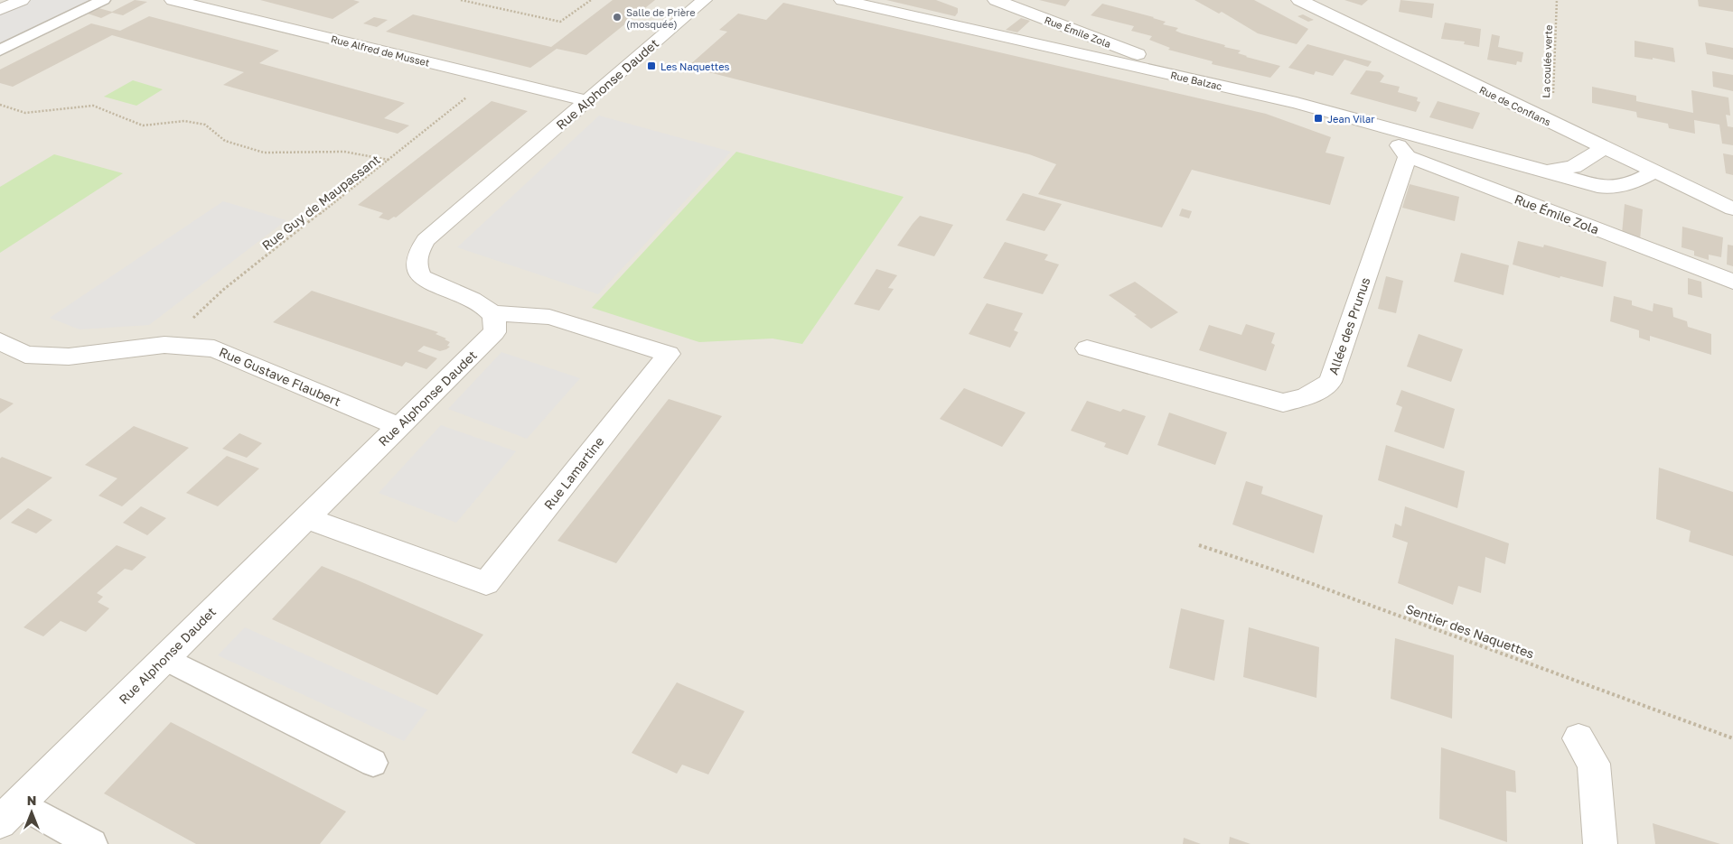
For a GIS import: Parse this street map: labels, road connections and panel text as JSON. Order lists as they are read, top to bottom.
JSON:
{
  "streets": {
    "street": [
      "Rue Émile Zola",
      "Rue Alfred de Musset",
      "Rue Balzac",
      "Rue Alphonse Daudet",
      "Rue de Conflans",
      "Allée des Prunus",
      "Rue Gustave Flaubert",
      "Rue Lamartine"
    ],
    "path": ["La coulée verte", "Rue Guy de Maupassant", "Sentier des Naquettes"]
  },
  "crossings": [
    ["Rue Émile Zola", "Rue Balzac"],
    ["Rue Émile Zola", "Allée des Prunus"],
    ["Rue Alfred de Musset", "Rue Alphonse Daudet"],
    ["Rue Alfred de Musset", "Rue Guy de Maupassant"],
    ["La coulée verte", "Rue de Conflans"],
    ["Rue Balzac", "Rue de Conflans"],
    ["Rue Alphonse Daudet", "Rue Gustave Flaubert"],
    ["Rue Alphonse Daudet", "Rue Lamartine"],
    ["Rue Guy de Maupassant", "Rue Gustave Flaubert"]
  ],
  "places": {
    "other": ["Salle de Prière (mosquée)"],
    "transit": ["Les Naquettes", "Jean Vilar"]
  },
  "north": "top"
}
